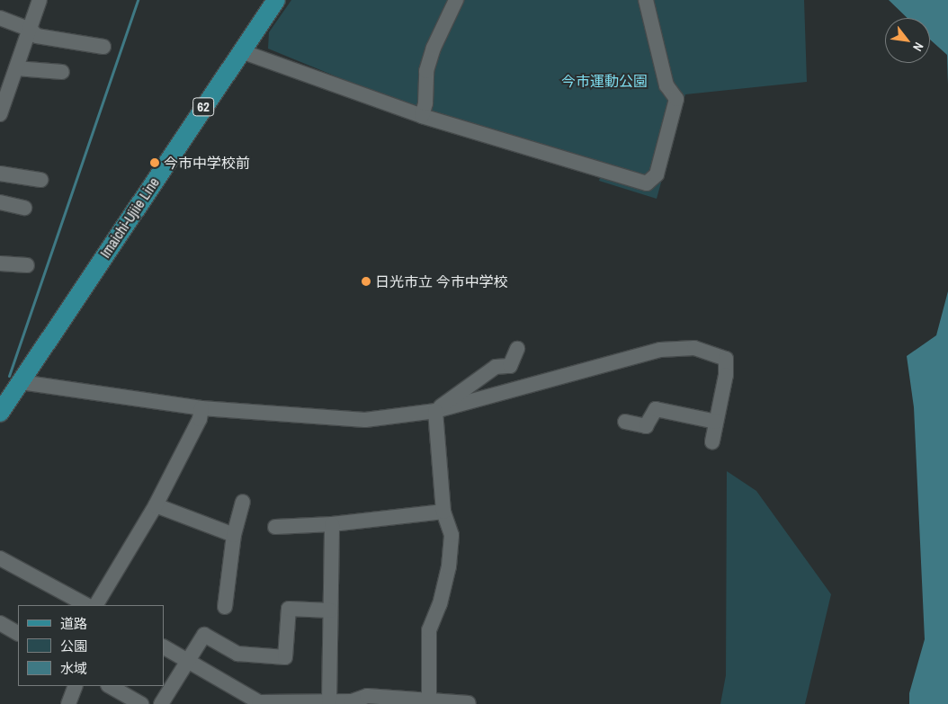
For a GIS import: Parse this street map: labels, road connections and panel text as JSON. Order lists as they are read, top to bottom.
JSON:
{
  "streets": {
    "main road": ["62", "Imaichi-Ujiie Line"]
  },
  "parks": ["今市運動公園"],
  "places": ["今市中学校前", "日光市立 今市中学校"],
  "legend": ["道路", "公園", "水域"],
  "north": "bottom right"
}
